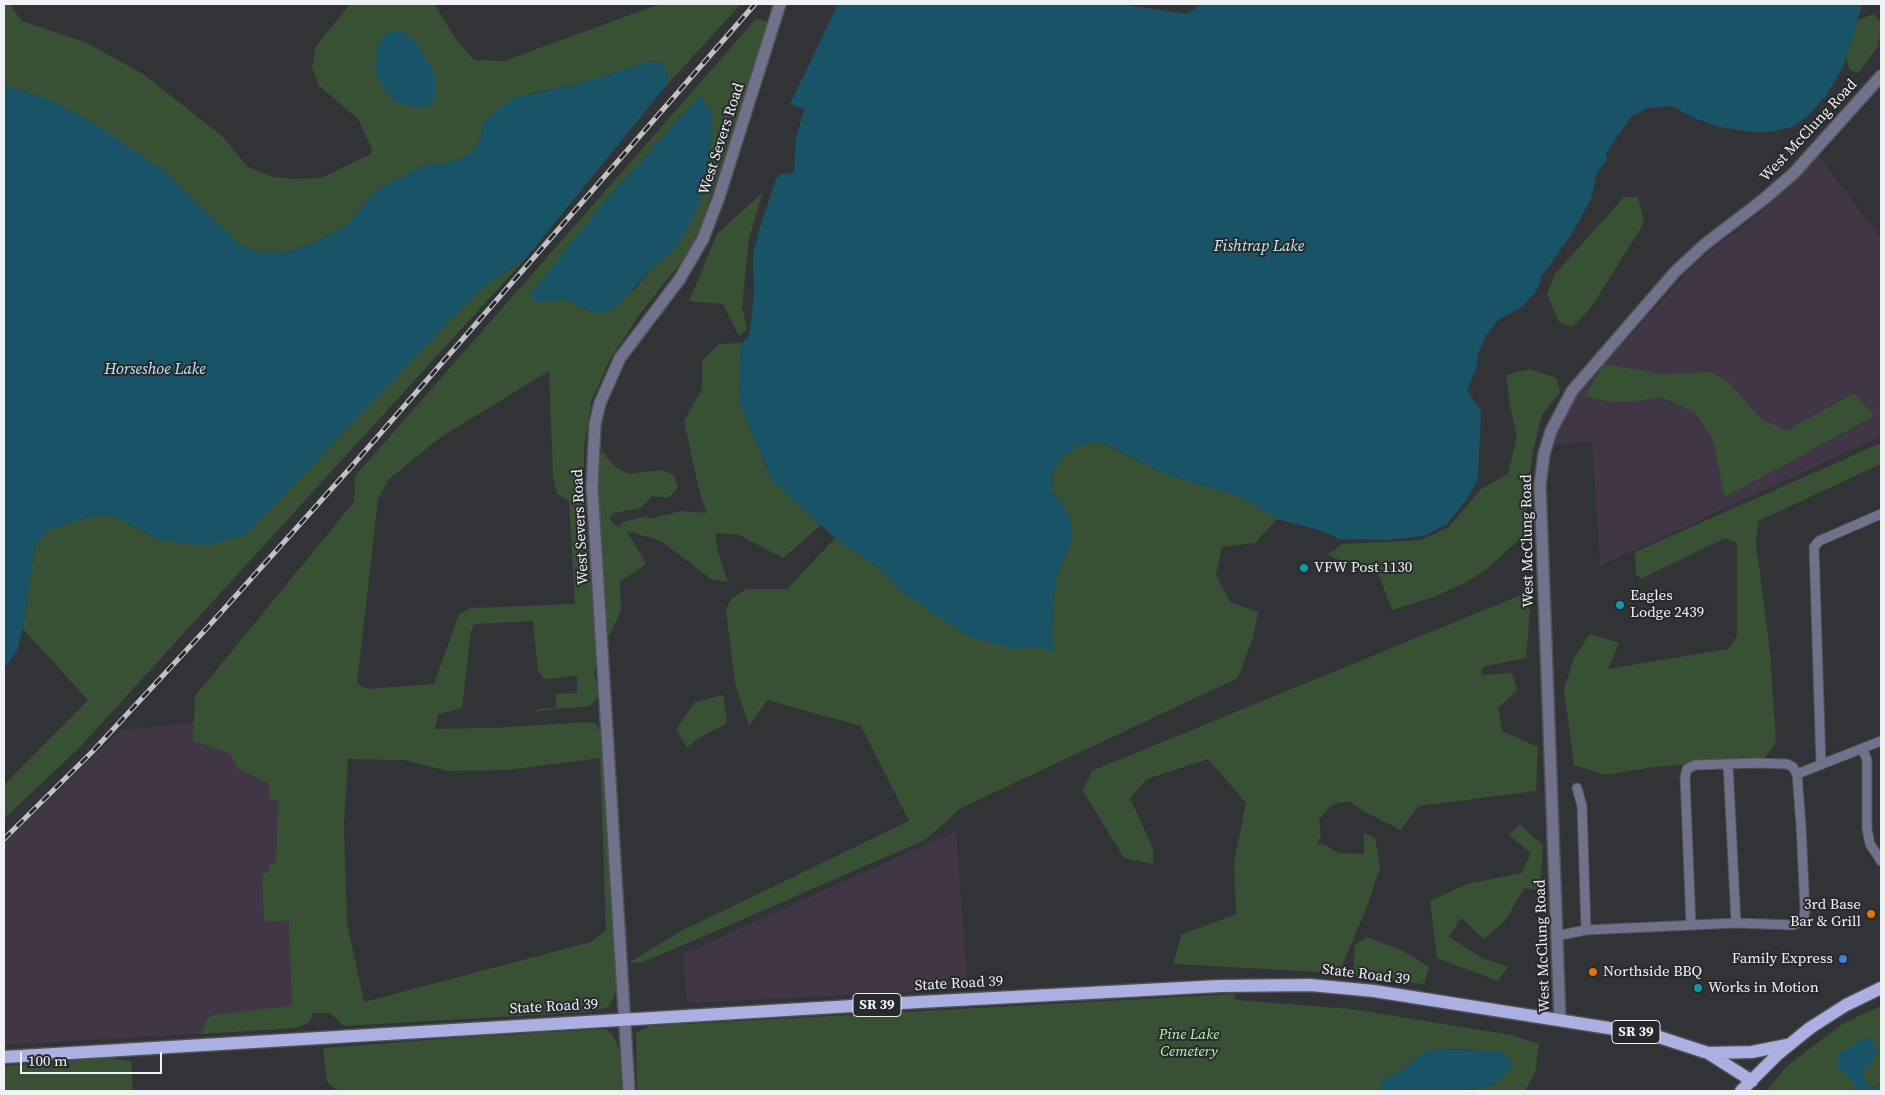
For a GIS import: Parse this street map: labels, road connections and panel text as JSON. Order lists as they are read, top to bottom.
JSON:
{
  "streets": {
    "main road": ["State Road 39", "SR 39"],
    "street": ["West McClung Road", "West Severs Road"]
  },
  "crossings": [
    ["West McClung Road", "State Road 39"],
    ["West Severs Road", "State Road 39"]
  ],
  "water": ["Fishtrap Lake", "Horseshoe Lake"],
  "parks": ["Pine Lake Cemetery"],
  "places": [
    "VFW Post 1130",
    "Eagles Lodge 2439",
    "3rd Base Bar & Grill",
    "Family Express",
    "Northside BBQ",
    "Works in Motion"
  ],
  "scale_bar": "100 m"
}
